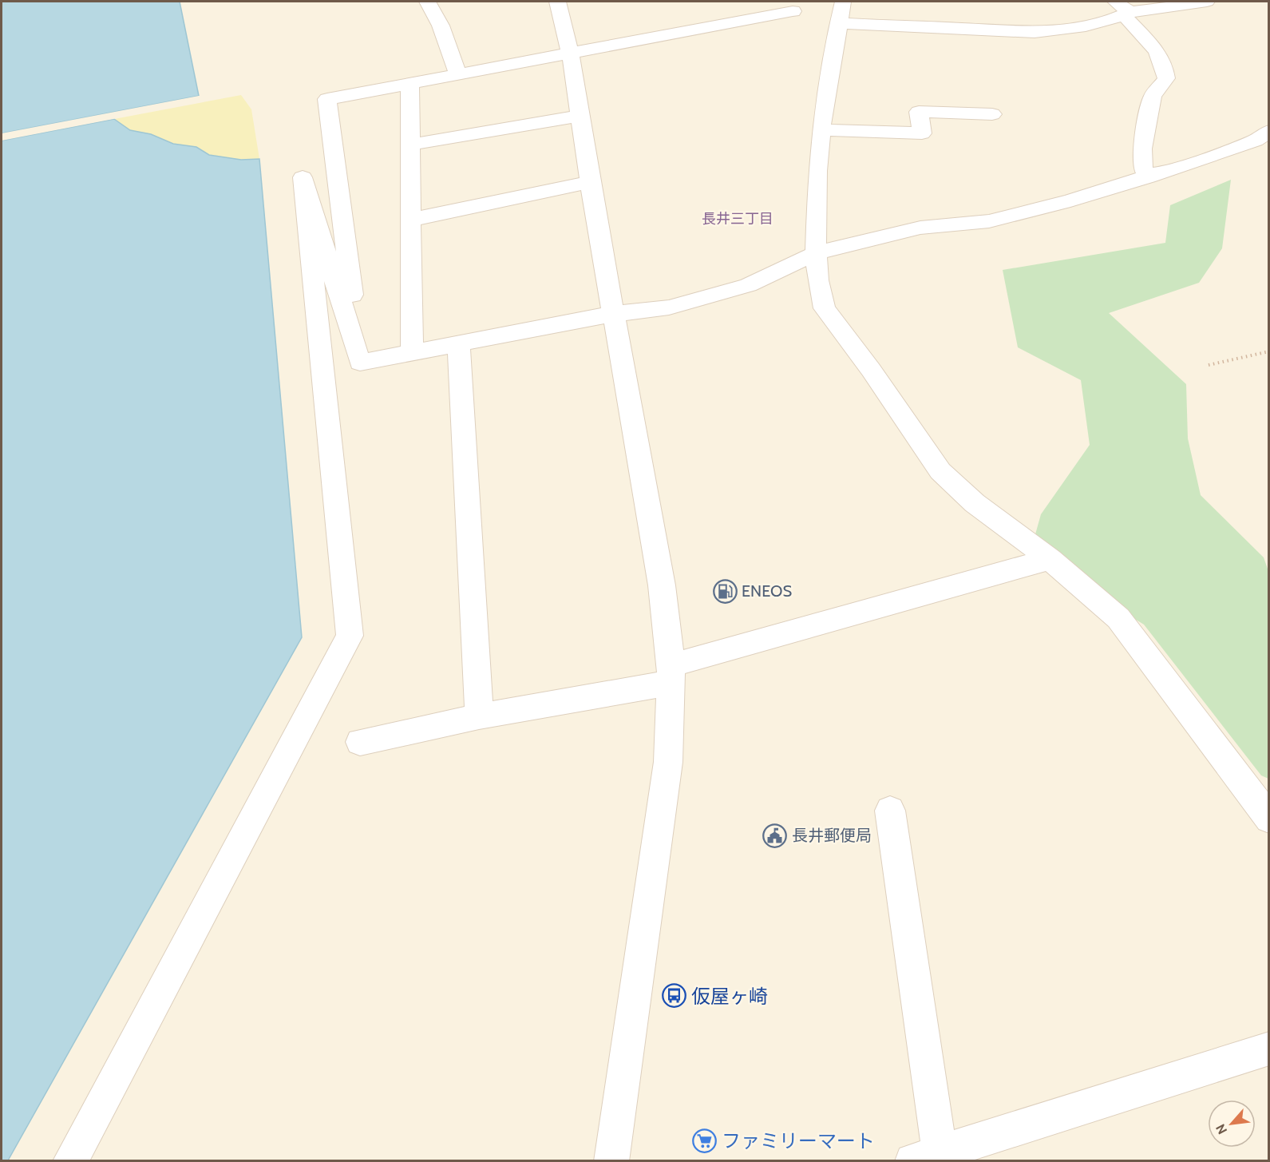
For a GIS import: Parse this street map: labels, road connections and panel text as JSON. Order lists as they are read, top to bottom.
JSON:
{
  "districts": ["長井三丁目"],
  "places": {
    "fuel station": ["ENEOS"],
    "public building": ["長井郵便局"],
    "bus stop": ["仮屋ヶ崎"],
    "supermarket": ["ファミリーマート"]
  },
  "north": "bottom left"
}
